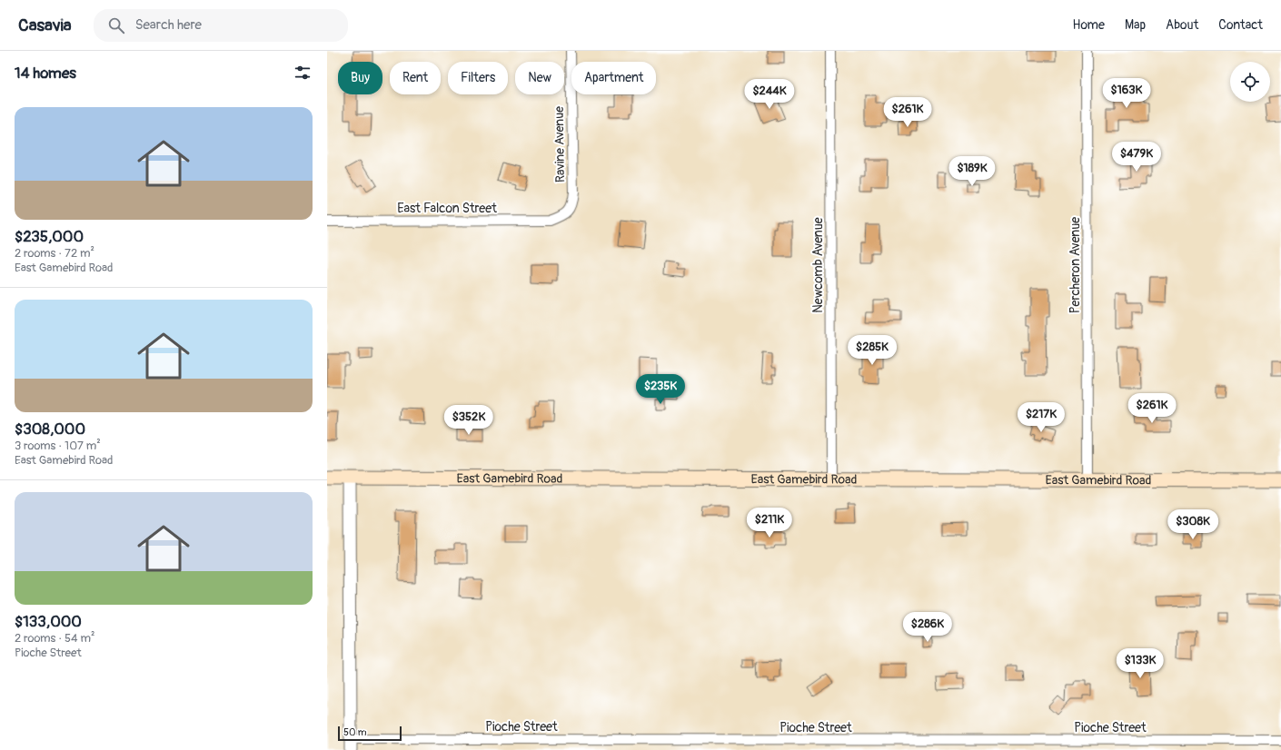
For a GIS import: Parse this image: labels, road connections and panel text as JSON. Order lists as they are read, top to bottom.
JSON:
{
  "streets": {
    "main road": ["East Gamebird Road"],
    "street": [
      "Ravine Avenue",
      "East Falcon Street",
      "Newcomb Avenue",
      "Percheron Avenue",
      "Pioche Street"
    ]
  },
  "crossings": [
    ["Ravine Avenue", "East Falcon Street"],
    ["Newcomb Avenue", "East Gamebird Road"],
    ["Percheron Avenue", "East Gamebird Road"]
  ],
  "scale_bar": "50 m",
  "page": {
    "header": "Casavia",
    "search": "Search here",
    "nav": [
      "Home",
      "Map",
      "About",
      "Contact"
    ],
    "heading": "14 homes",
    "chip": [
      "Buy",
      "Rent",
      "Filters",
      "New",
      "Apartment"
    ],
    "price": [
      "$163K",
      "$244K",
      "$261K",
      "$479K",
      "$189K",
      "$285K",
      "$235K",
      "$261K",
      "$217K",
      "$352K",
      "$211K",
      "$308K",
      "$286K",
      "$133K"
    ],
    "list": [
      {
        "name": "$235,000",
        "note": "2 rooms · 72 m² · East Gamebird Road"
      },
      {
        "name": "$308,000",
        "note": "3 rooms · 107 m² · East Gamebird Road"
      },
      {
        "name": "$133,000",
        "note": "2 rooms · 54 m² · Pioche Street"
      }
    ],
    "scale": "50 m"
  }
}
